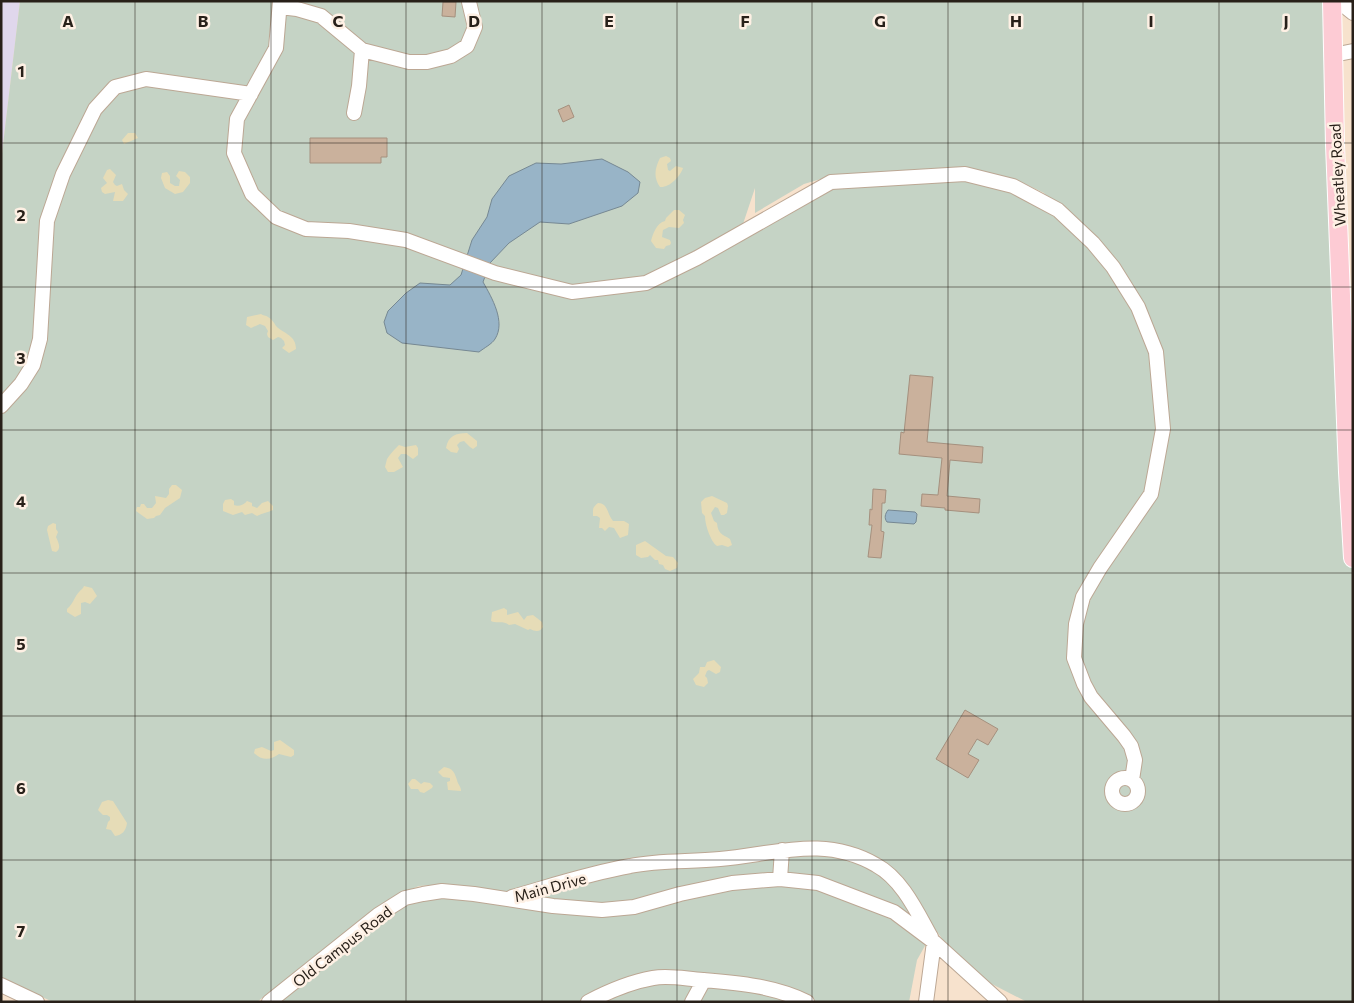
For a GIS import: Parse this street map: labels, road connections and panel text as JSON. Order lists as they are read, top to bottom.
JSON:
{
  "streets": {
    "main road": ["Wheatley Road"],
    "street": ["Main Drive", "Old Campus Road"]
  },
  "crossings": [
    ["Main Drive", "Old Campus Road"]
  ],
  "grid": {
    "columns": [
      "A",
      "B",
      "C",
      "D",
      "E",
      "F",
      "G",
      "H",
      "I",
      "J"
    ],
    "rows": [
      "1",
      "2",
      "3",
      "4",
      "5",
      "6",
      "7"
    ]
  }
}
